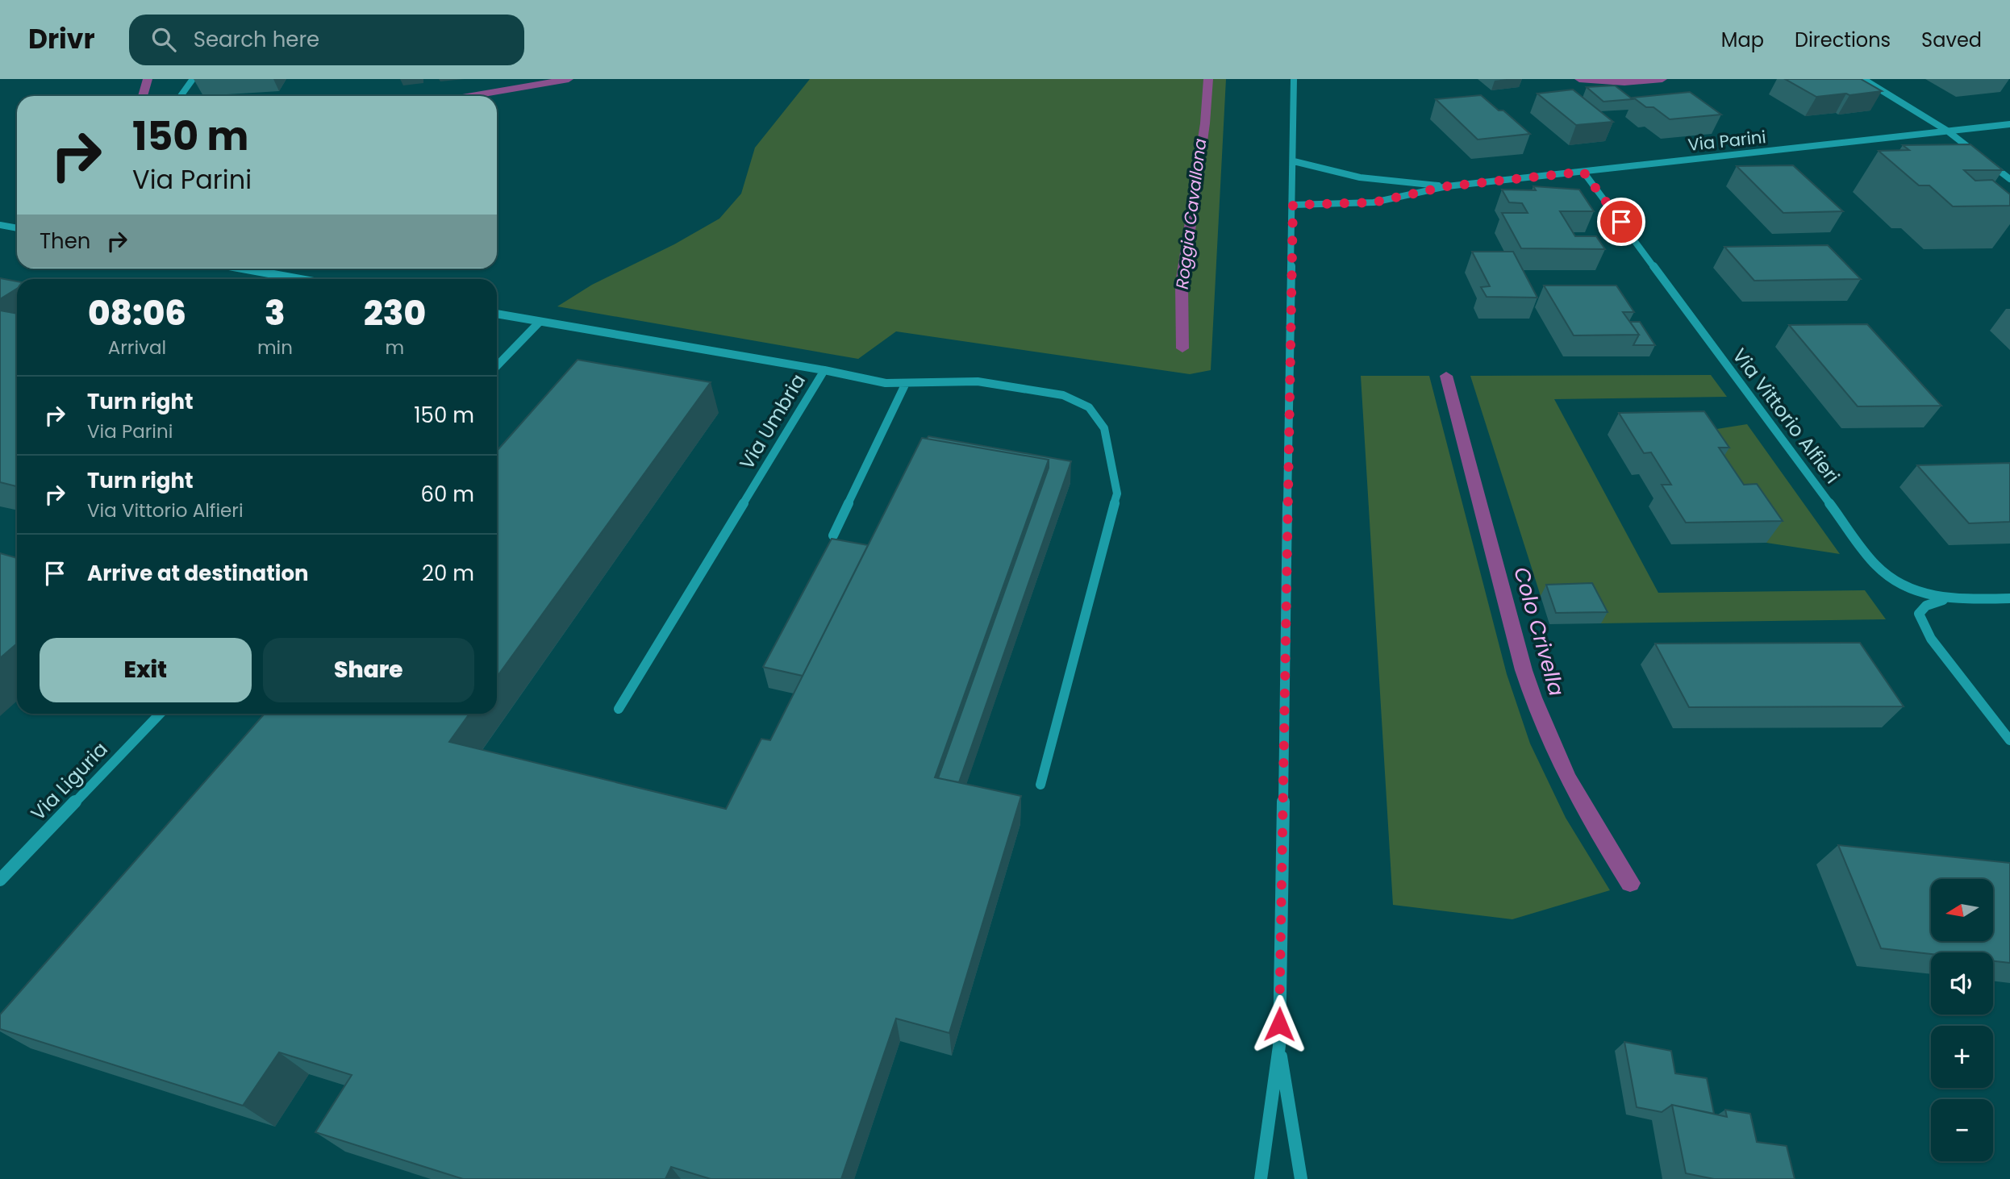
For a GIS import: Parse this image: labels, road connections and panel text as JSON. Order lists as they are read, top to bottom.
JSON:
{
  "streets": {
    "street": [
      "Via Parini",
      "Via Vittorio Alfieri",
      "Via Umbria",
      "Via Liguria"
    ]
  },
  "crossings": [
    ["Via Parini", "Via Vittorio Alfieri"]
  ],
  "water": ["Roggia Cavallona", "Colo Crivella"],
  "north": "left",
  "page": {
    "header": "Drivr",
    "search": "Search here",
    "nav": ["Map", "Directions", "Saved"],
    "turn": ["150 m", "Via Parini"],
    "then": "Then",
    "eta": [
      "08:06",
      "Arrival",
      "3",
      "min",
      "230",
      "m"
    ],
    "list": [
      {
        "name": "Turn right",
        "note": "Via Parini",
        "value": "150 m"
      },
      {
        "name": "Turn right",
        "note": "Via Vittorio Alfieri",
        "value": "60 m"
      },
      {
        "name": "Arrive at destination",
        "value": "20 m"
      }
    ],
    "buttons": ["Exit", "Share"],
    "map_buttons": ["+", "−"]
  }
}
